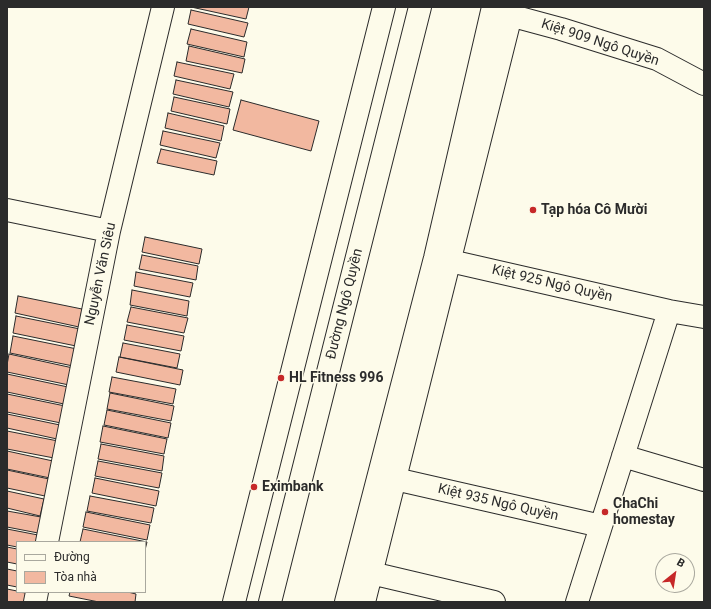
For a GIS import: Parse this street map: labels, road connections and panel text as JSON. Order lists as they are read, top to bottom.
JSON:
{
  "streets": {
    "main road": [
      "Kiệt 909 Ngô Quyền",
      "Nguyễn Văn Siêu",
      "Kiệt 925 Ngô Quyền",
      "Đường Ngô Quyền",
      "Kiệt 935 Ngô Quyền"
    ]
  },
  "places": [
    "Tạp hóa Cô Mười",
    "HL Fitness 996",
    "Eximbank",
    "ChaChi homestay"
  ],
  "legend": ["Đường", "Tòa nhà"],
  "north": "top right"
}
